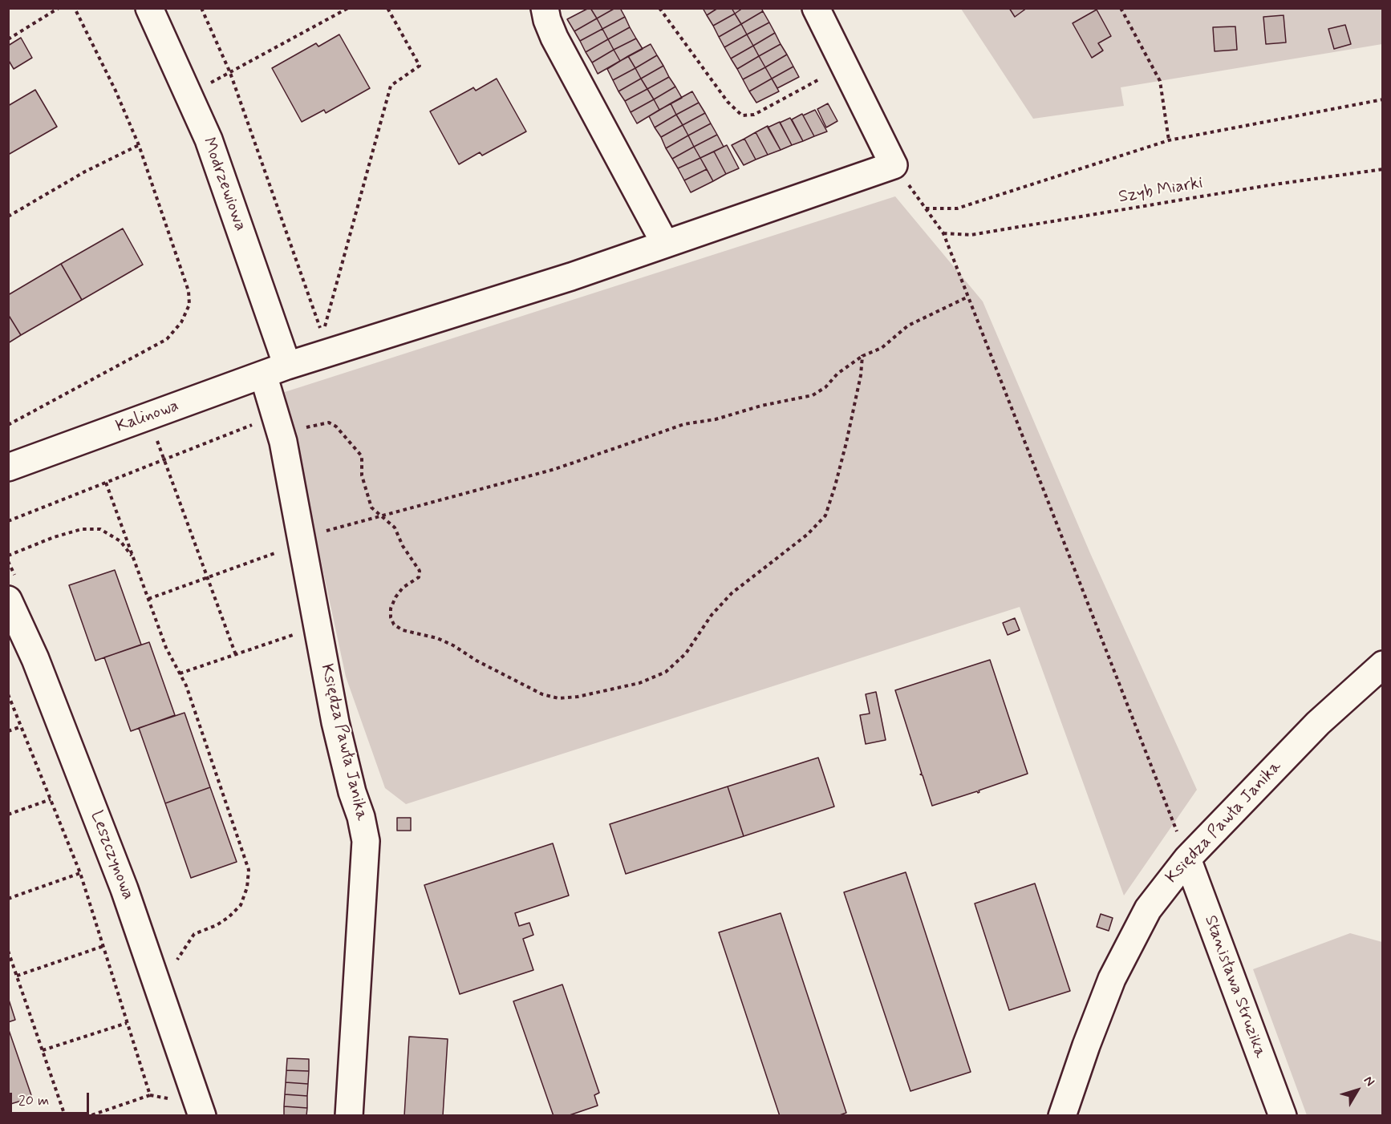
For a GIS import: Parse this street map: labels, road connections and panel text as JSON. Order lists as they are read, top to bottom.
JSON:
{
  "streets": {
    "street": [
      "Modrzewiowa",
      "Kalinowa",
      "Księdza Pawła Janika",
      "Leszczynowa",
      "Stanisława Struzika"
    ],
    "path": ["Szyb Miarki"]
  },
  "crossings": [
    ["Modrzewiowa", "Kalinowa"],
    ["Kalinowa", "Księdza Pawła Janika"],
    ["Księdza Pawła Janika", "Stanisława Struzika"]
  ],
  "scale_bar": "20 m",
  "north": "top right"
}
